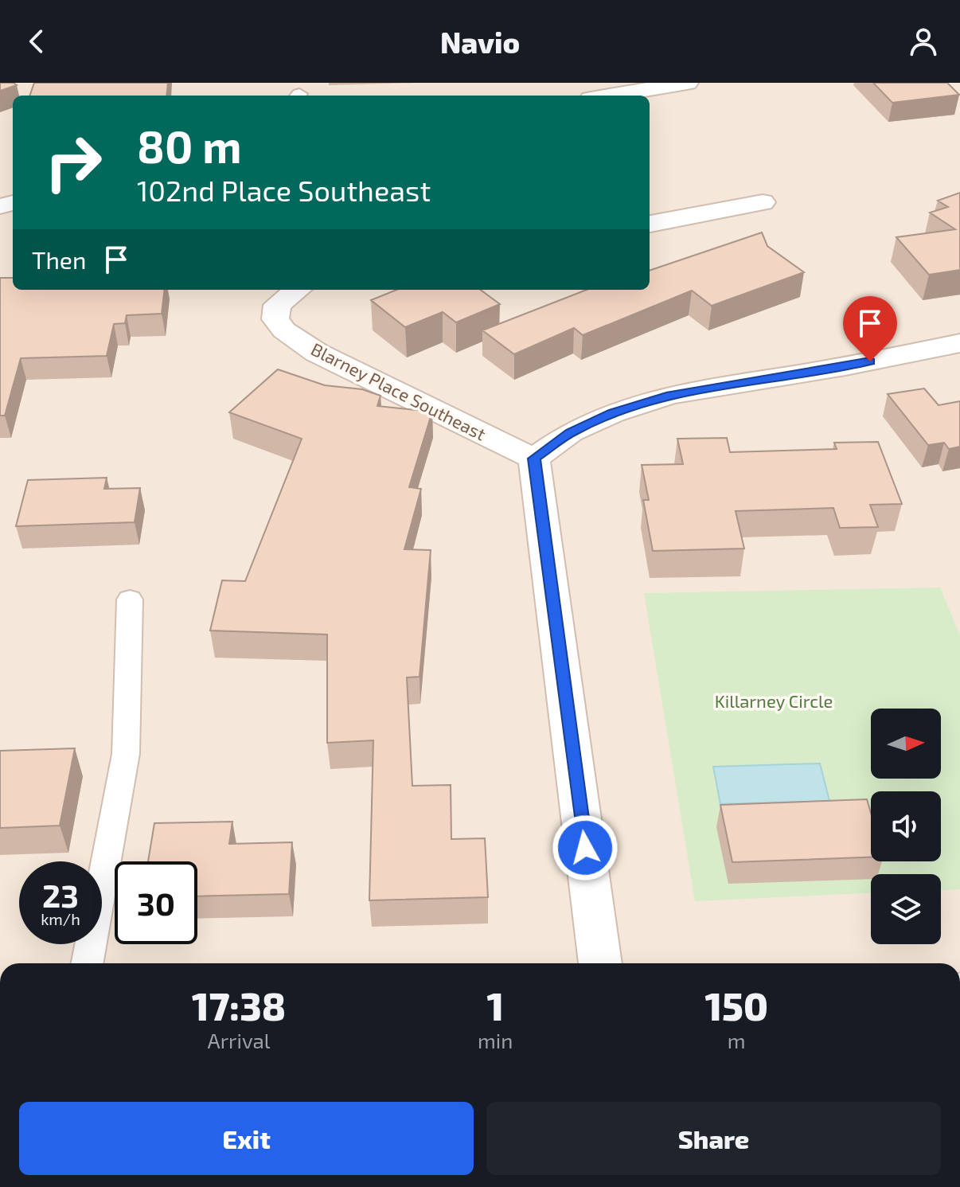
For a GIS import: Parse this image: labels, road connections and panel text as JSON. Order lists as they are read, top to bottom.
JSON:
{
  "streets": {
    "street": ["Blarney Place Southeast"]
  },
  "parks": ["Killarney Circle"],
  "north": "right",
  "page": {
    "header": "Navio",
    "turn": ["80 m", "102nd Place Southeast"],
    "then": "Then",
    "speed": "23 km/h",
    "limit": "30",
    "eta": [
      "17:38",
      "Arrival",
      "1",
      "min",
      "150",
      "m"
    ],
    "buttons": ["Exit", "Share"]
  }
}
